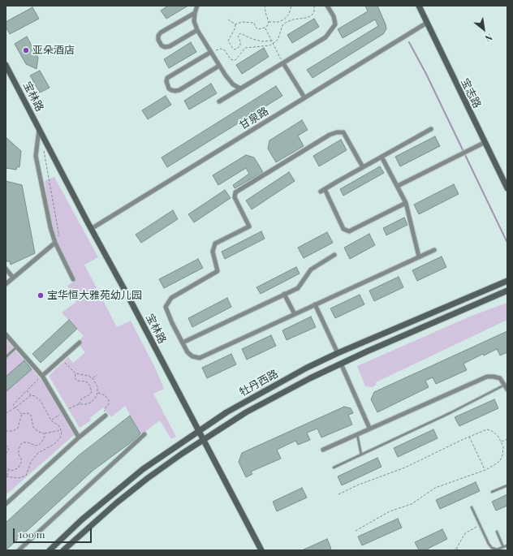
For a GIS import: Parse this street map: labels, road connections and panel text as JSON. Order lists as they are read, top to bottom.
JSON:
{
  "streets": {
    "street": [
      "宝志路",
      "宝林路",
      "甘泉路",
      "牡丹西路"
    ]
  },
  "crossings": [
    ["宝志路", "甘泉路"],
    ["宝林路", "甘泉路"],
    ["宝林路", "牡丹西路"]
  ],
  "places": ["亚朵酒店", "宝华恒大雅苑幼儿园"],
  "scale_bar": "100 m",
  "north": "bottom right"
}
